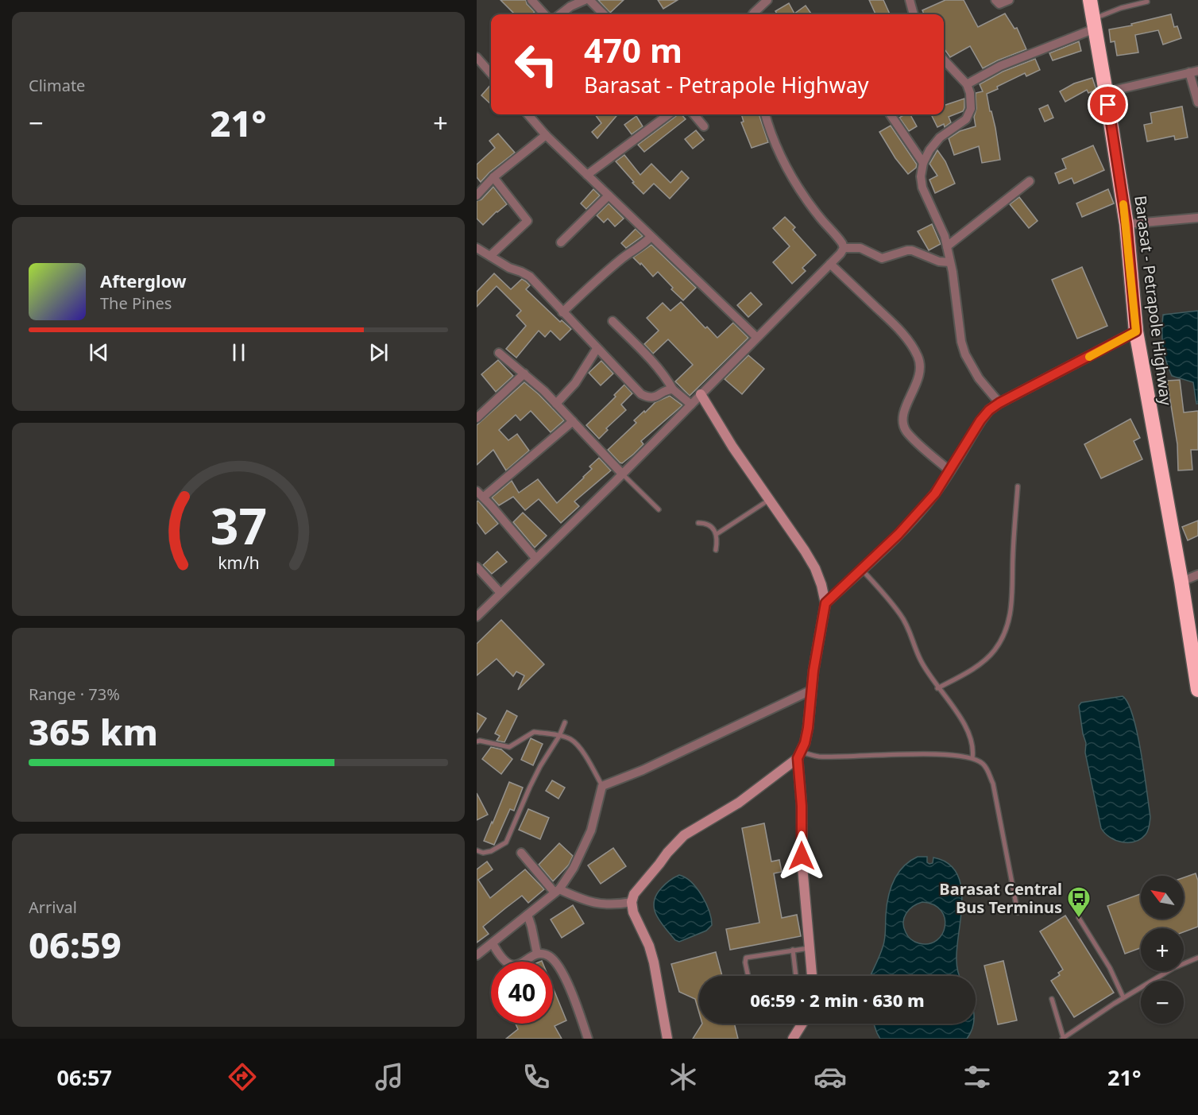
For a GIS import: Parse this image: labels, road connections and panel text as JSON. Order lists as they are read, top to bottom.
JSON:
{
  "streets": {
    "highway": ["Barasat - Petrapole Highway"]
  },
  "places": {
    "bus stop": ["Barasat Central Bus Terminus"]
  },
  "north": "top left",
  "page": {
    "tile": [
      "Climate",
      ["Range · 73%", "365 km"],
      ["Arrival", "06:59"]
    ],
    "turn": ["470 m", "Barasat - Petrapole Highway"],
    "heat": ["−", "21°", "+"],
    "song": ["Afterglow", "The Pines"],
    "map_buttons": ["+", "−"],
    "limit": "40",
    "trip": "06:59 · 2 min · 630 m",
    "tabs": ["06:57", "21°"],
    "gauge": ["37", "km/h"]
  }
}
